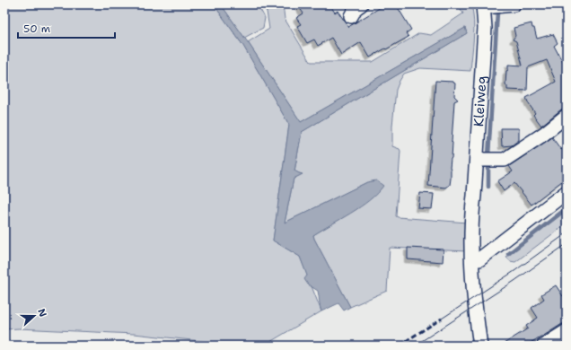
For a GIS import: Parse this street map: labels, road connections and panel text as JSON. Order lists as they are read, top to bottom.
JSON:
{
  "streets": {
    "street": ["Kleiweg"]
  },
  "scale_bar": "50 m",
  "north": "right"
}
